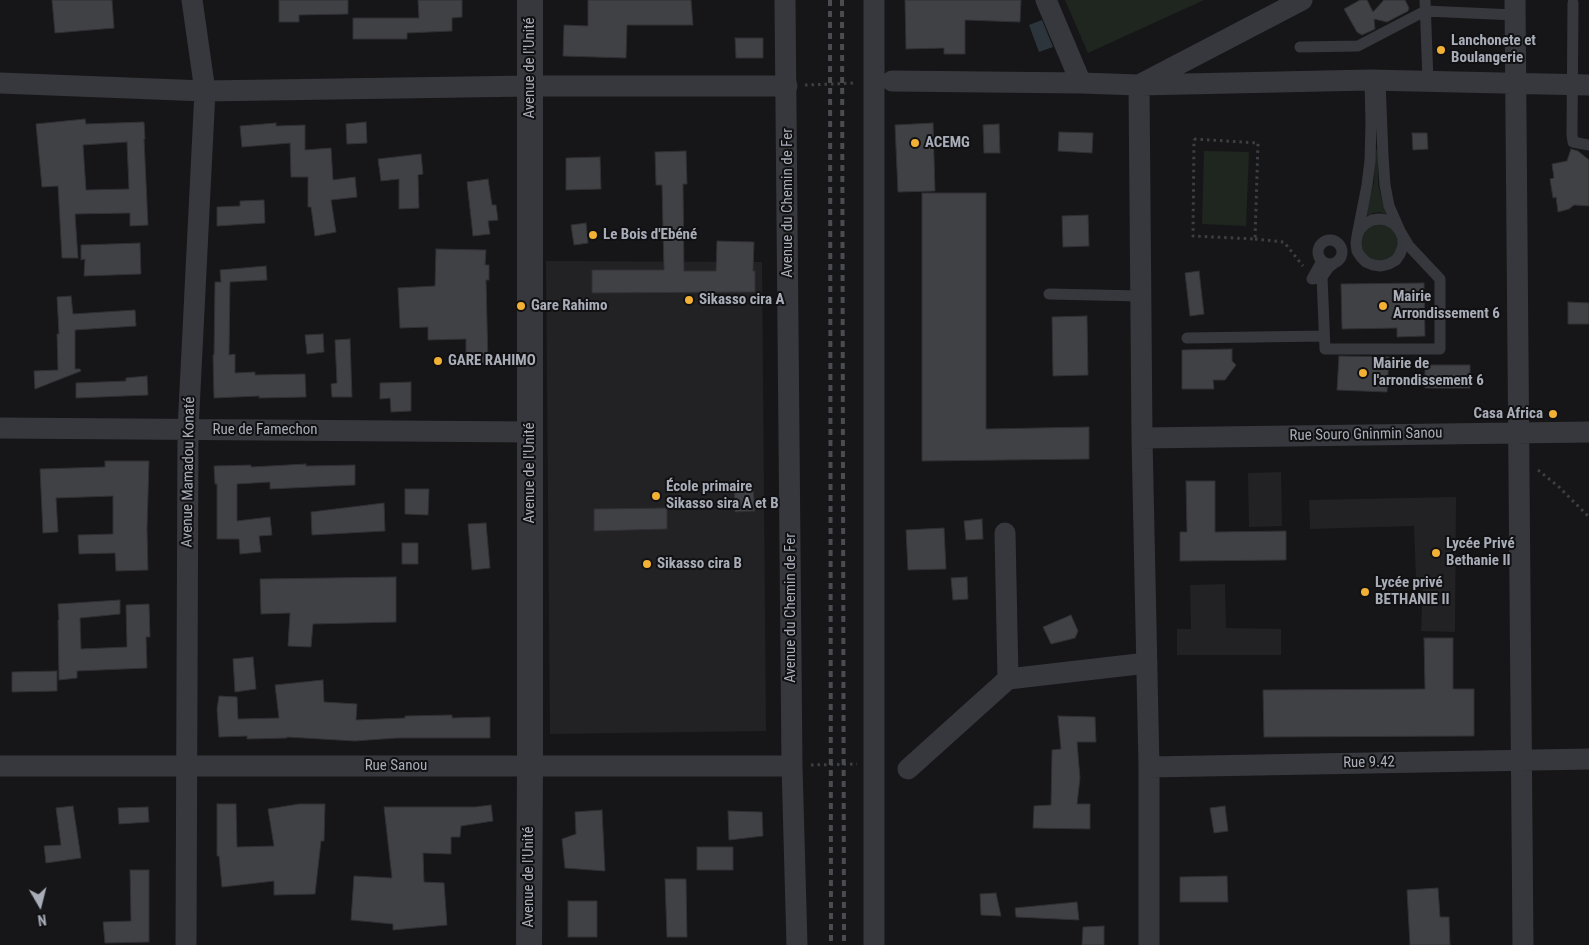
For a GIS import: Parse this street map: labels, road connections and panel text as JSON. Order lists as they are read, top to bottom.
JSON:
{
  "streets": {
    "street": [
      "Avenue de l'Unité",
      "Avenue du Chemin de Fer",
      "Rue de Famechon",
      "Rue Souro Gninmin Sanou",
      "Avenue Mamadou Konaté",
      "Rue 9.42",
      "Rue Sanou"
    ]
  },
  "crossings": [
    ["Avenue de l'Unité", "Rue de Famechon"],
    ["Avenue de l'Unité", "Rue Sanou"],
    ["Avenue du Chemin de Fer", "Rue Sanou"],
    ["Rue de Famechon", "Avenue Mamadou Konaté"],
    ["Avenue Mamadou Konaté", "Rue Sanou"]
  ],
  "places": [
    "Lanchonete et Boulangerie",
    "ACEMG",
    "Le Bois d'Ebéné",
    "Sikasso cira A",
    "Gare Rahimo",
    "Mairie Arrondissement 6",
    "GARE RAHIMO",
    "Mairie de l'arrondissement 6",
    "Casa Africa",
    "École primaire Sikasso sira A et B",
    "Lycée Privé Bethanie II",
    "Sikasso cira B",
    "Lycée privé BETHANIE II"
  ],
  "north": "bottom"
}
